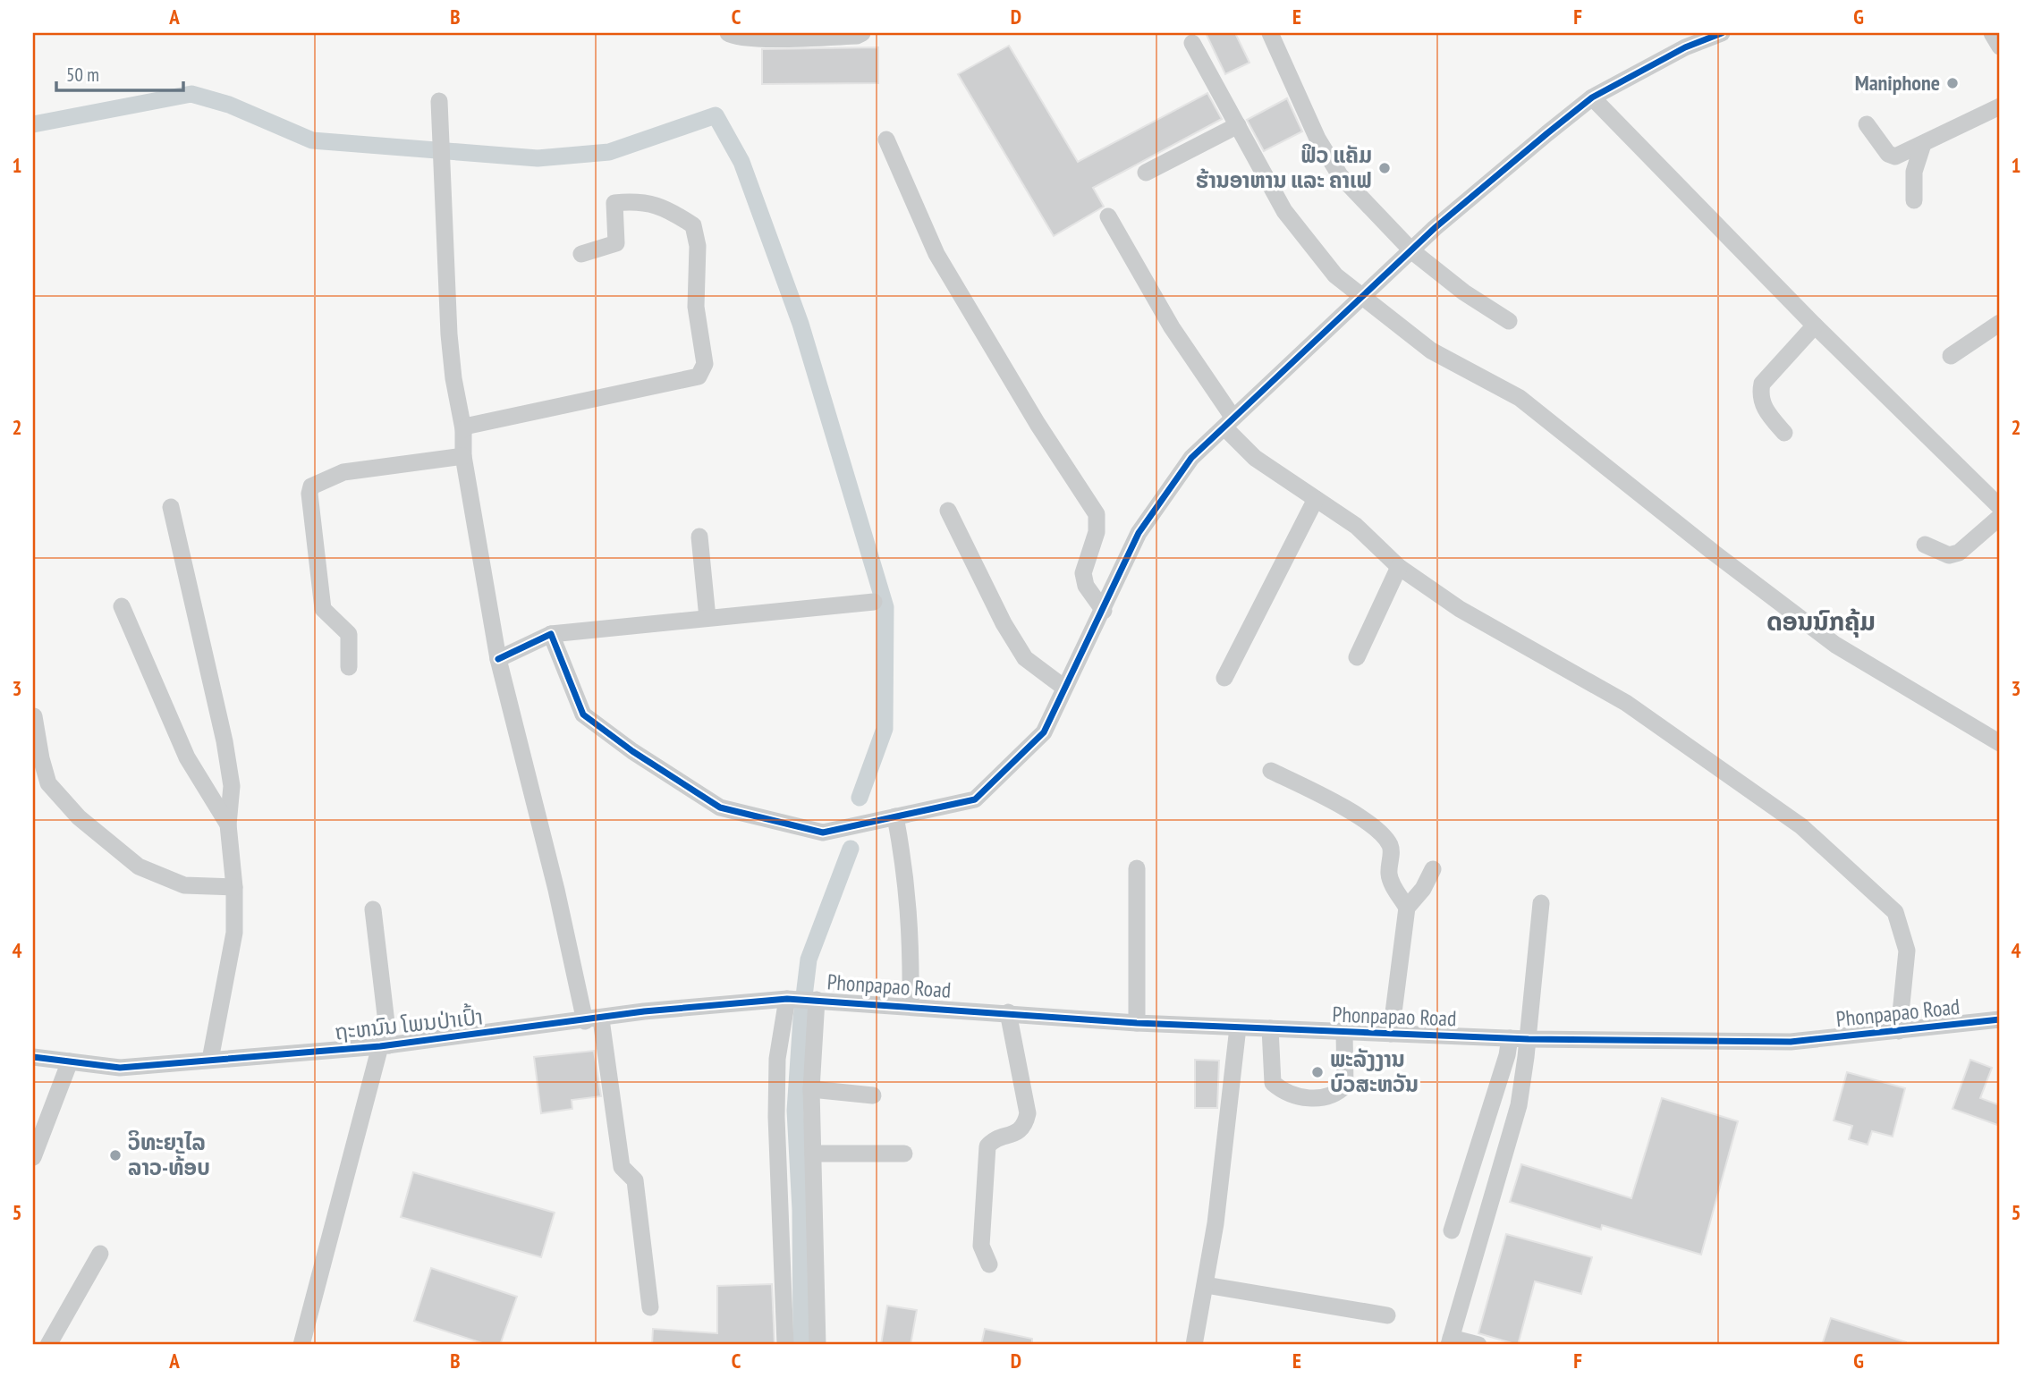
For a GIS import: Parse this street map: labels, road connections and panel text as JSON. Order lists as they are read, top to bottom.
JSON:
{
  "streets": {
    "street": ["Phonpapao Road", "ຖະຫນົນ ໂພນປ່າເປົ້າ"]
  },
  "crossings": [
    ["Phonpapao Road", "ຖະຫນົນ ໂພນປ່າເປົ້າ"]
  ],
  "districts": ["ດອນນົກຄຸ້ມ"],
  "places": [
    "Maniphone",
    "ຟິວ ແຄັມ ຮ້ານອາຫານ ແລະ ຄາເຟ",
    "ພະລັງງານ ບົວສະຫວັນ",
    "ວິທະຍາໄລ ລາວ-ທ້ັອບ"
  ],
  "scale_bar": "50 m",
  "grid": {
    "columns": [
      "A",
      "B",
      "C",
      "D",
      "E",
      "F",
      "G"
    ],
    "rows": [
      "1",
      "2",
      "3",
      "4",
      "5"
    ]
  }
}
